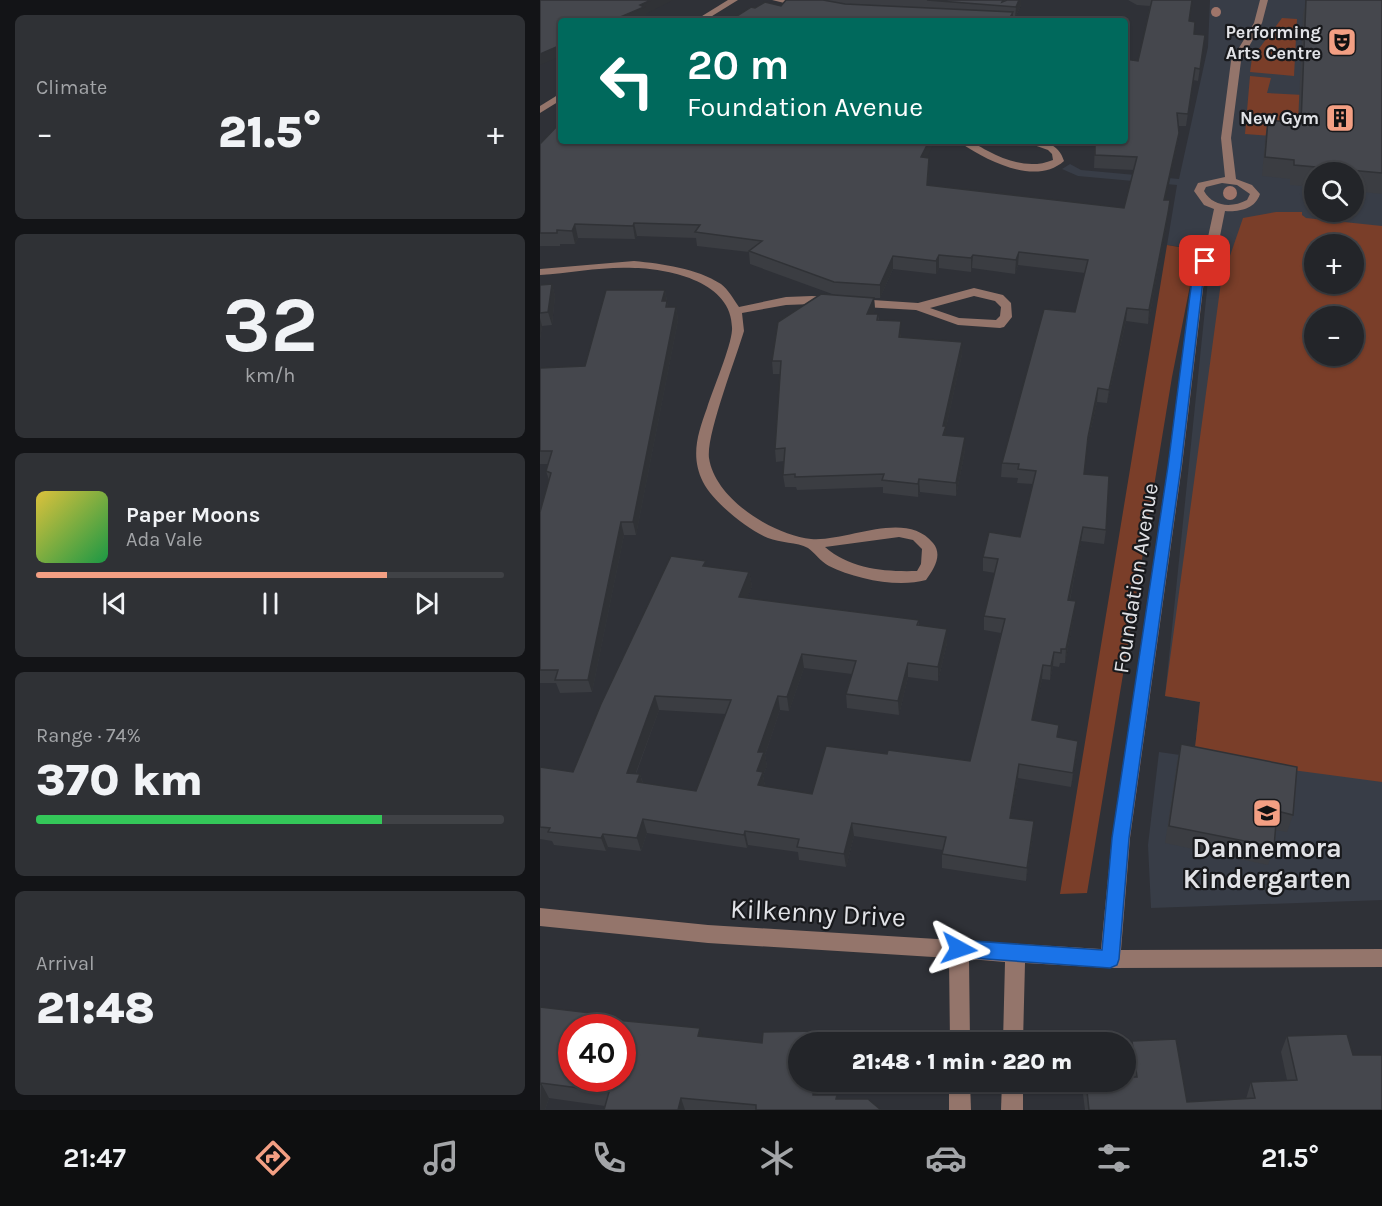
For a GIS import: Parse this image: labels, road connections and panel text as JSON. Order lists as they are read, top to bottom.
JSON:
{
  "streets": {
    "street": ["Foundation Avenue", "Kilkenny Drive"]
  },
  "crossings": [
    ["Foundation Avenue", "Kilkenny Drive"]
  ],
  "places": {
    "theatre": ["Performing Arts Centre"],
    "building": ["New Gym"],
    "school or university": ["Dannemora Kindergarten"]
  },
  "page": {
    "tile": [
      "Climate",
      ["32", "km/h"],
      ["Range · 74%", "370 km"],
      ["Arrival", "21:48"]
    ],
    "turn": ["20 m", "Foundation Avenue"],
    "heat": ["−", "21.5°", "+"],
    "map_buttons": ["+", "−"],
    "song": ["Paper Moons", "Ada Vale"],
    "limit": "40",
    "trip": "21:48 · 1 min · 220 m",
    "tabs": ["21:47", "21.5°"]
  }
}
